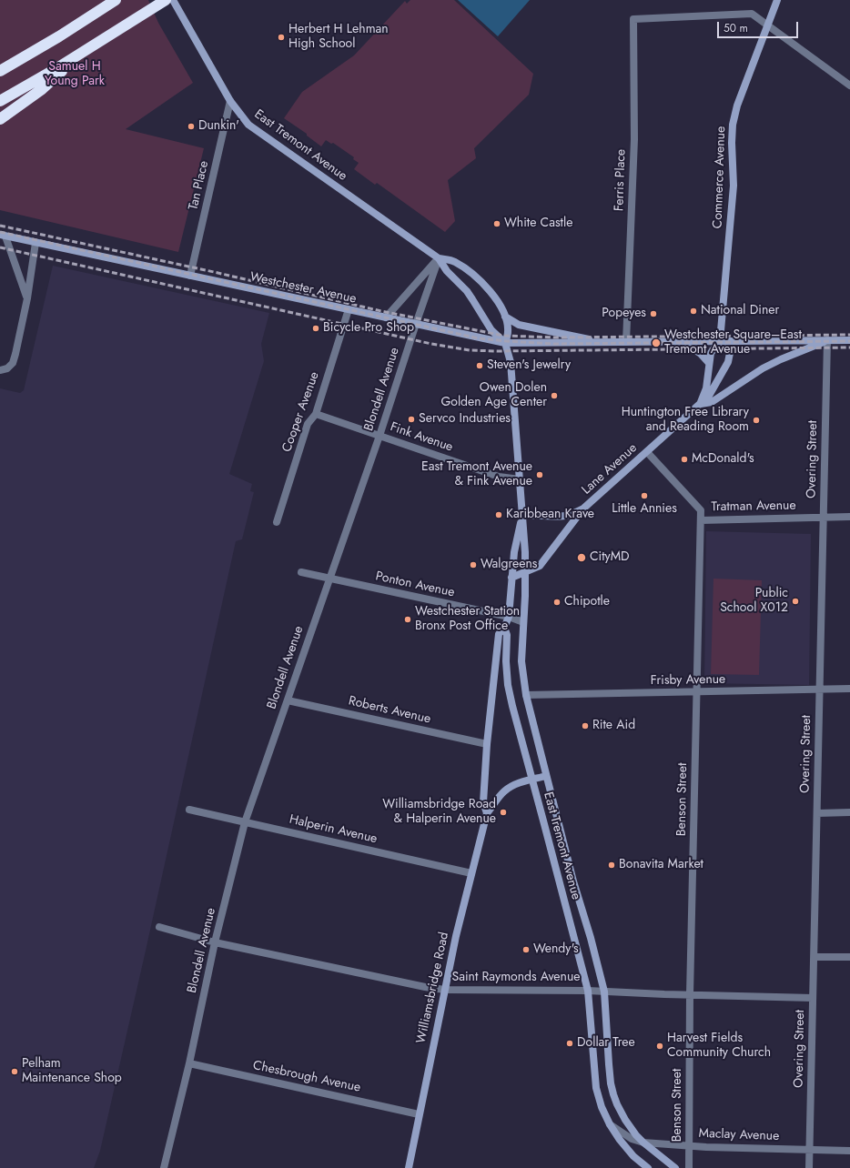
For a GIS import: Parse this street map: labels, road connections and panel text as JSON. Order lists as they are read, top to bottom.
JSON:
{
  "streets": {
    "main road": [
      "East Tremont Avenue",
      "Commerce Avenue",
      "Westchester Avenue",
      "Lane Avenue",
      "Williamsbridge Road"
    ],
    "street": [
      "Ferris Place",
      "Tan Place",
      "Blondell Avenue",
      "Cooper Avenue",
      "Fink Avenue",
      "Overing Street",
      "Tratman Avenue",
      "Ponton Avenue",
      "Frisby Avenue",
      "Roberts Avenue",
      "Benson Street",
      "Halperin Avenue",
      "Saint Raymonds Avenue",
      "Chesbrough Avenue",
      "Maclay Avenue"
    ]
  },
  "crossings": [
    ["East Tremont Avenue", "Tan Place"],
    ["East Tremont Avenue", "Westchester Avenue"],
    ["East Tremont Avenue", "Blondell Avenue"],
    ["East Tremont Avenue", "Fink Avenue"],
    ["East Tremont Avenue", "Lane Avenue"],
    ["East Tremont Avenue", "Ponton Avenue"],
    ["East Tremont Avenue", "Frisby Avenue"],
    ["East Tremont Avenue", "Saint Raymonds Avenue"],
    ["East Tremont Avenue", "Williamsbridge Road"],
    ["East Tremont Avenue", "Maclay Avenue"],
    ["Commerce Avenue", "Ferris Place"],
    ["Commerce Avenue", "Westchester Avenue"],
    ["Commerce Avenue", "Lane Avenue"],
    ["Ferris Place", "Westchester Avenue"],
    ["Tan Place", "Westchester Avenue"],
    ["Westchester Avenue", "Blondell Avenue"],
    ["Westchester Avenue", "Cooper Avenue"],
    ["Westchester Avenue", "Overing Street"],
    ["Westchester Avenue", "Lane Avenue"],
    ["Blondell Avenue", "Fink Avenue"],
    ["Blondell Avenue", "Ponton Avenue"],
    ["Blondell Avenue", "Roberts Avenue"],
    ["Blondell Avenue", "Halperin Avenue"],
    ["Blondell Avenue", "Saint Raymonds Avenue"],
    ["Blondell Avenue", "Chesbrough Avenue"],
    ["Cooper Avenue", "Fink Avenue"],
    ["Overing Street", "Tratman Avenue"],
    ["Overing Street", "Frisby Avenue"],
    ["Overing Street", "Saint Raymonds Avenue"],
    ["Overing Street", "Maclay Avenue"],
    ["Lane Avenue", "Benson Street"],
    ["Tratman Avenue", "Benson Street"],
    ["Frisby Avenue", "Benson Street"],
    ["Roberts Avenue", "Williamsbridge Road"],
    ["Benson Street", "Saint Raymonds Avenue"],
    ["Benson Street", "Maclay Avenue"],
    ["Halperin Avenue", "Williamsbridge Road"],
    ["Saint Raymonds Avenue", "Williamsbridge Road"],
    ["Williamsbridge Road", "Chesbrough Avenue"]
  ],
  "parks": ["Samuel H Young Park"],
  "places": [
    "Herbert H Lehman High School",
    "Dunkin'",
    "White Castle",
    "National Diner",
    "Popeyes",
    "Bicycle Pro Shop",
    "Westchester Square–East Tremont Avenue",
    "Steven's Jewelry",
    "Owen Dolen Golden Age Center",
    "Servco Industries",
    "Huntington Free Library and Reading Room",
    "McDonald's",
    "East Tremont Avenue & Fink Avenue",
    "Little Annies",
    "Karibbean Krave",
    "CityMD",
    "Walgreens",
    "Public School X012",
    "Chipotle",
    "Westchester Station Bronx Post Office",
    "Rite Aid",
    "Williamsbridge Road & Halperin Avenue",
    "Bonavita Market",
    "Wendy's",
    "Dollar Tree",
    "Harvest Fields Community Church",
    "Pelham Maintenance Shop"
  ],
  "scale_bar": "50 m"
}
